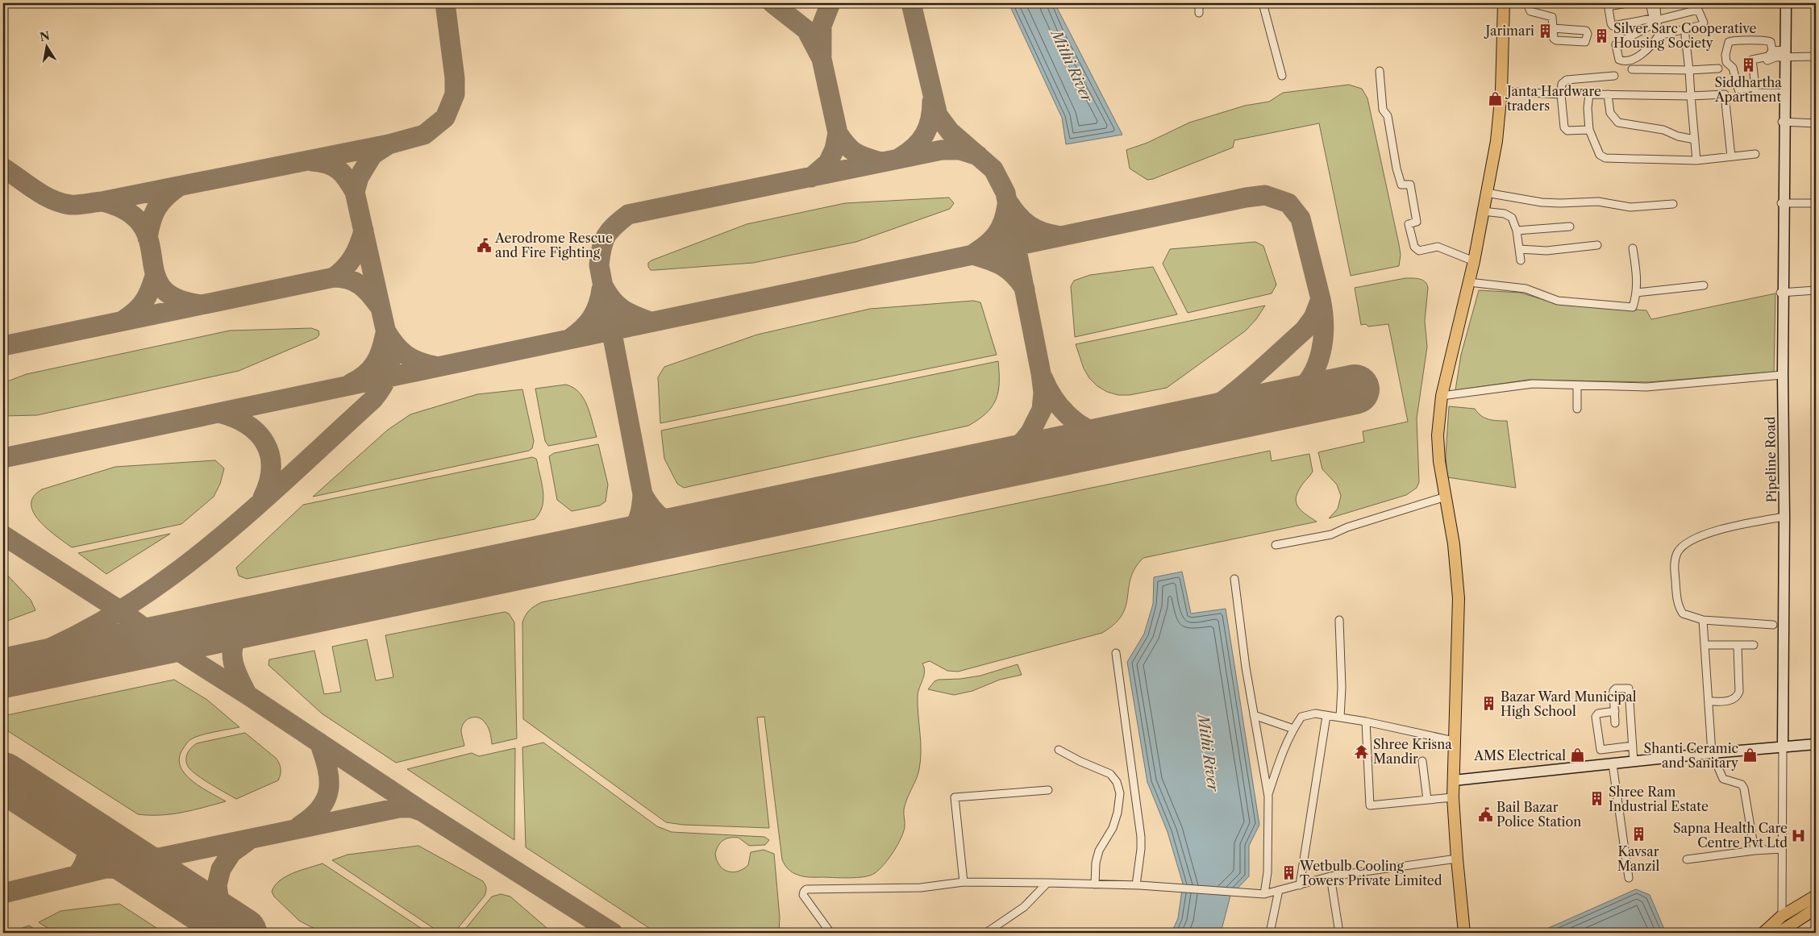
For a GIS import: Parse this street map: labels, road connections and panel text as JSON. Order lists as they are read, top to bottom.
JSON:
{
  "streets": {
    "street": ["Pipeline Road"]
  },
  "water": ["Mithi River"],
  "places": {
    "building": [
      "Jarimari",
      "Silver Sarc Cooperative Housing Society",
      "Siddhartha Apartment",
      "Bazar Ward Municipal High School",
      "Shree Ram Industrial Estate",
      "Kavsar Manzil",
      "Wetbulb Cooling Towers Private Limited"
    ],
    "shop": ["Janta Hardware traders", "AMS Electrical", "Shanti Ceramic and Sanitary"],
    "public building": ["Aerodrome Rescue and Fire Fighting", "Bail Bazar Police Station"],
    "temple": ["Shree Krisna Mandir"],
    "hospital": ["Sapna Health Care Centre Pvt Ltd"]
  },
  "north": "top"
}
